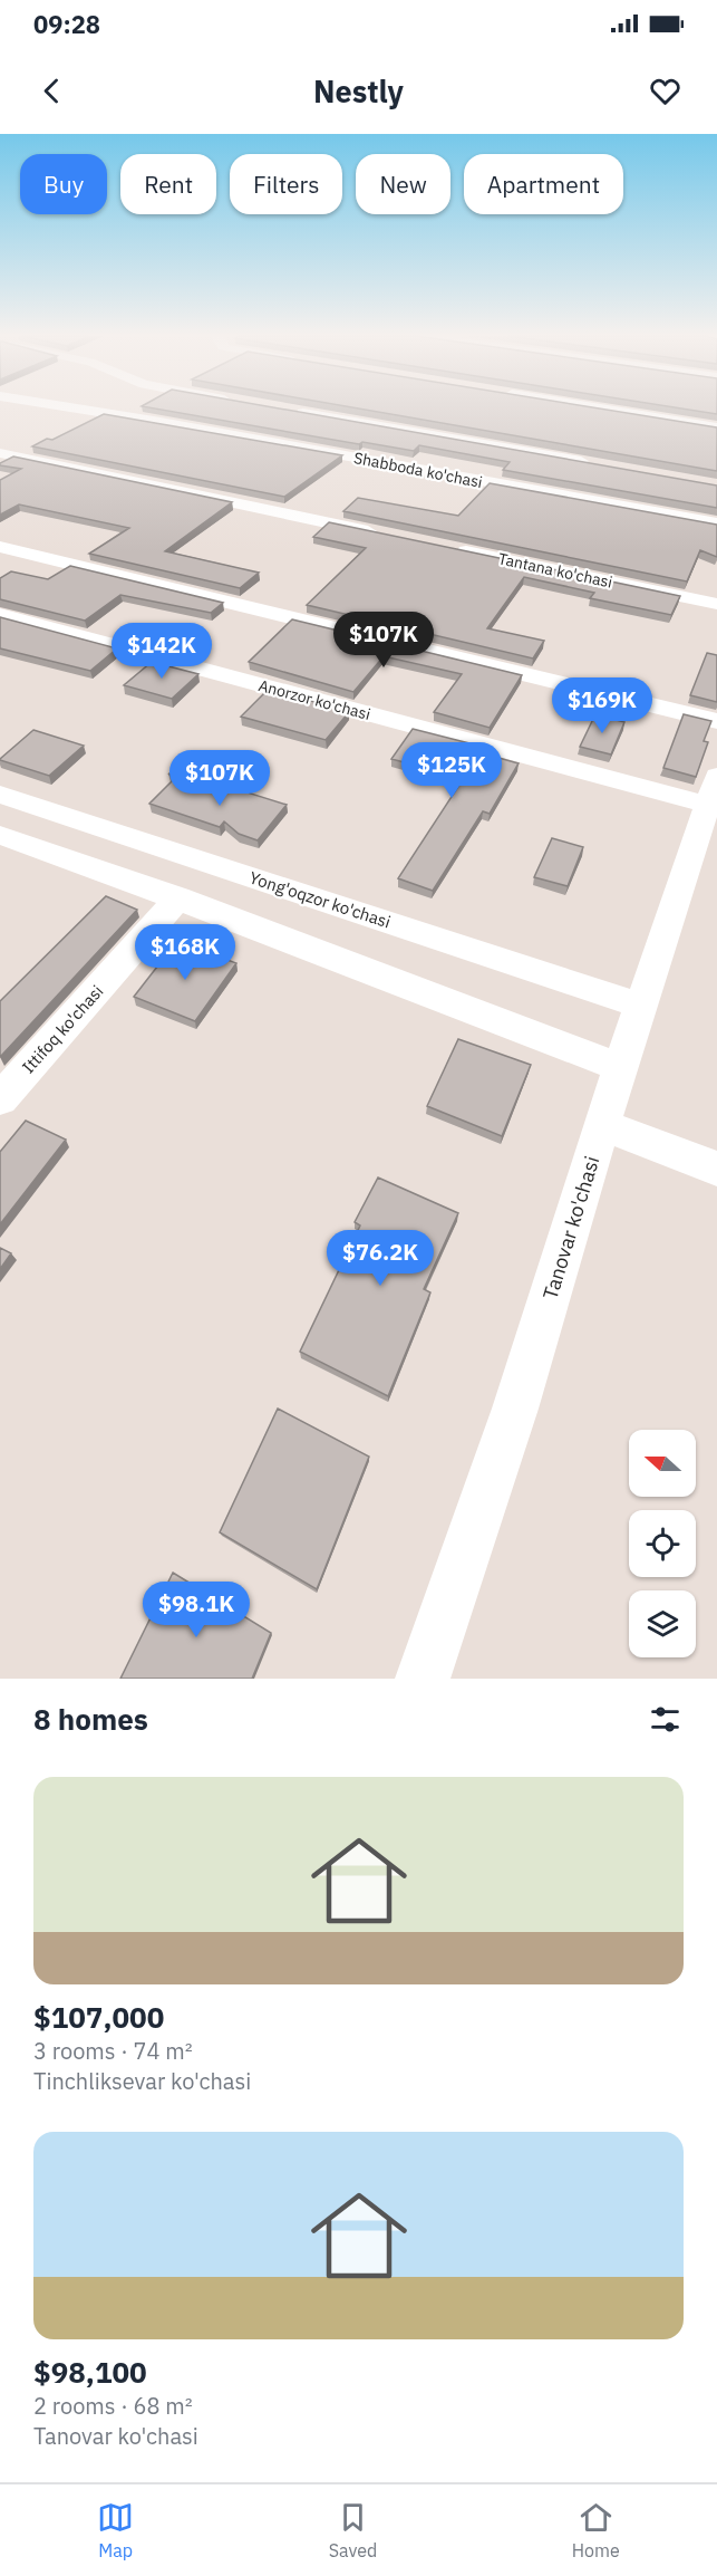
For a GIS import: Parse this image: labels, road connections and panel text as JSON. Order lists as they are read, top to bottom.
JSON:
{
  "streets": {
    "street": [
      "Shabboda ko'chasi",
      "Tantana ko'chasi",
      "Anorzor ko'chasi",
      "Yong'oqzor ko'chasi",
      "Ittifoq ko'chasi",
      "Tanovar ko'chasi"
    ]
  },
  "crossings": [
    ["Anorzor ko'chasi", "Tanovar ko'chasi"],
    ["Yong'oqzor ko'chasi", "Tanovar ko'chasi"]
  ],
  "north": "left",
  "page": {
    "status": "09:28",
    "header": "Nestly",
    "chip": [
      "Buy",
      "Rent",
      "Filters",
      "New",
      "Apartment"
    ],
    "price": [
      "$107K",
      "$142K",
      "$169K",
      "$125K",
      "$107K",
      "$168K",
      "$76.2K",
      "$98.1K"
    ],
    "heading": "8 homes",
    "list": [
      {
        "name": "$107,000",
        "note": "3 rooms · 74 m² · Tinchliksevar ko'chasi"
      },
      {
        "name": "$98,100",
        "note": "2 rooms · 68 m² · Tanovar ko'chasi"
      }
    ],
    "tabs": ["Map", "Saved", "Home"]
  }
}
